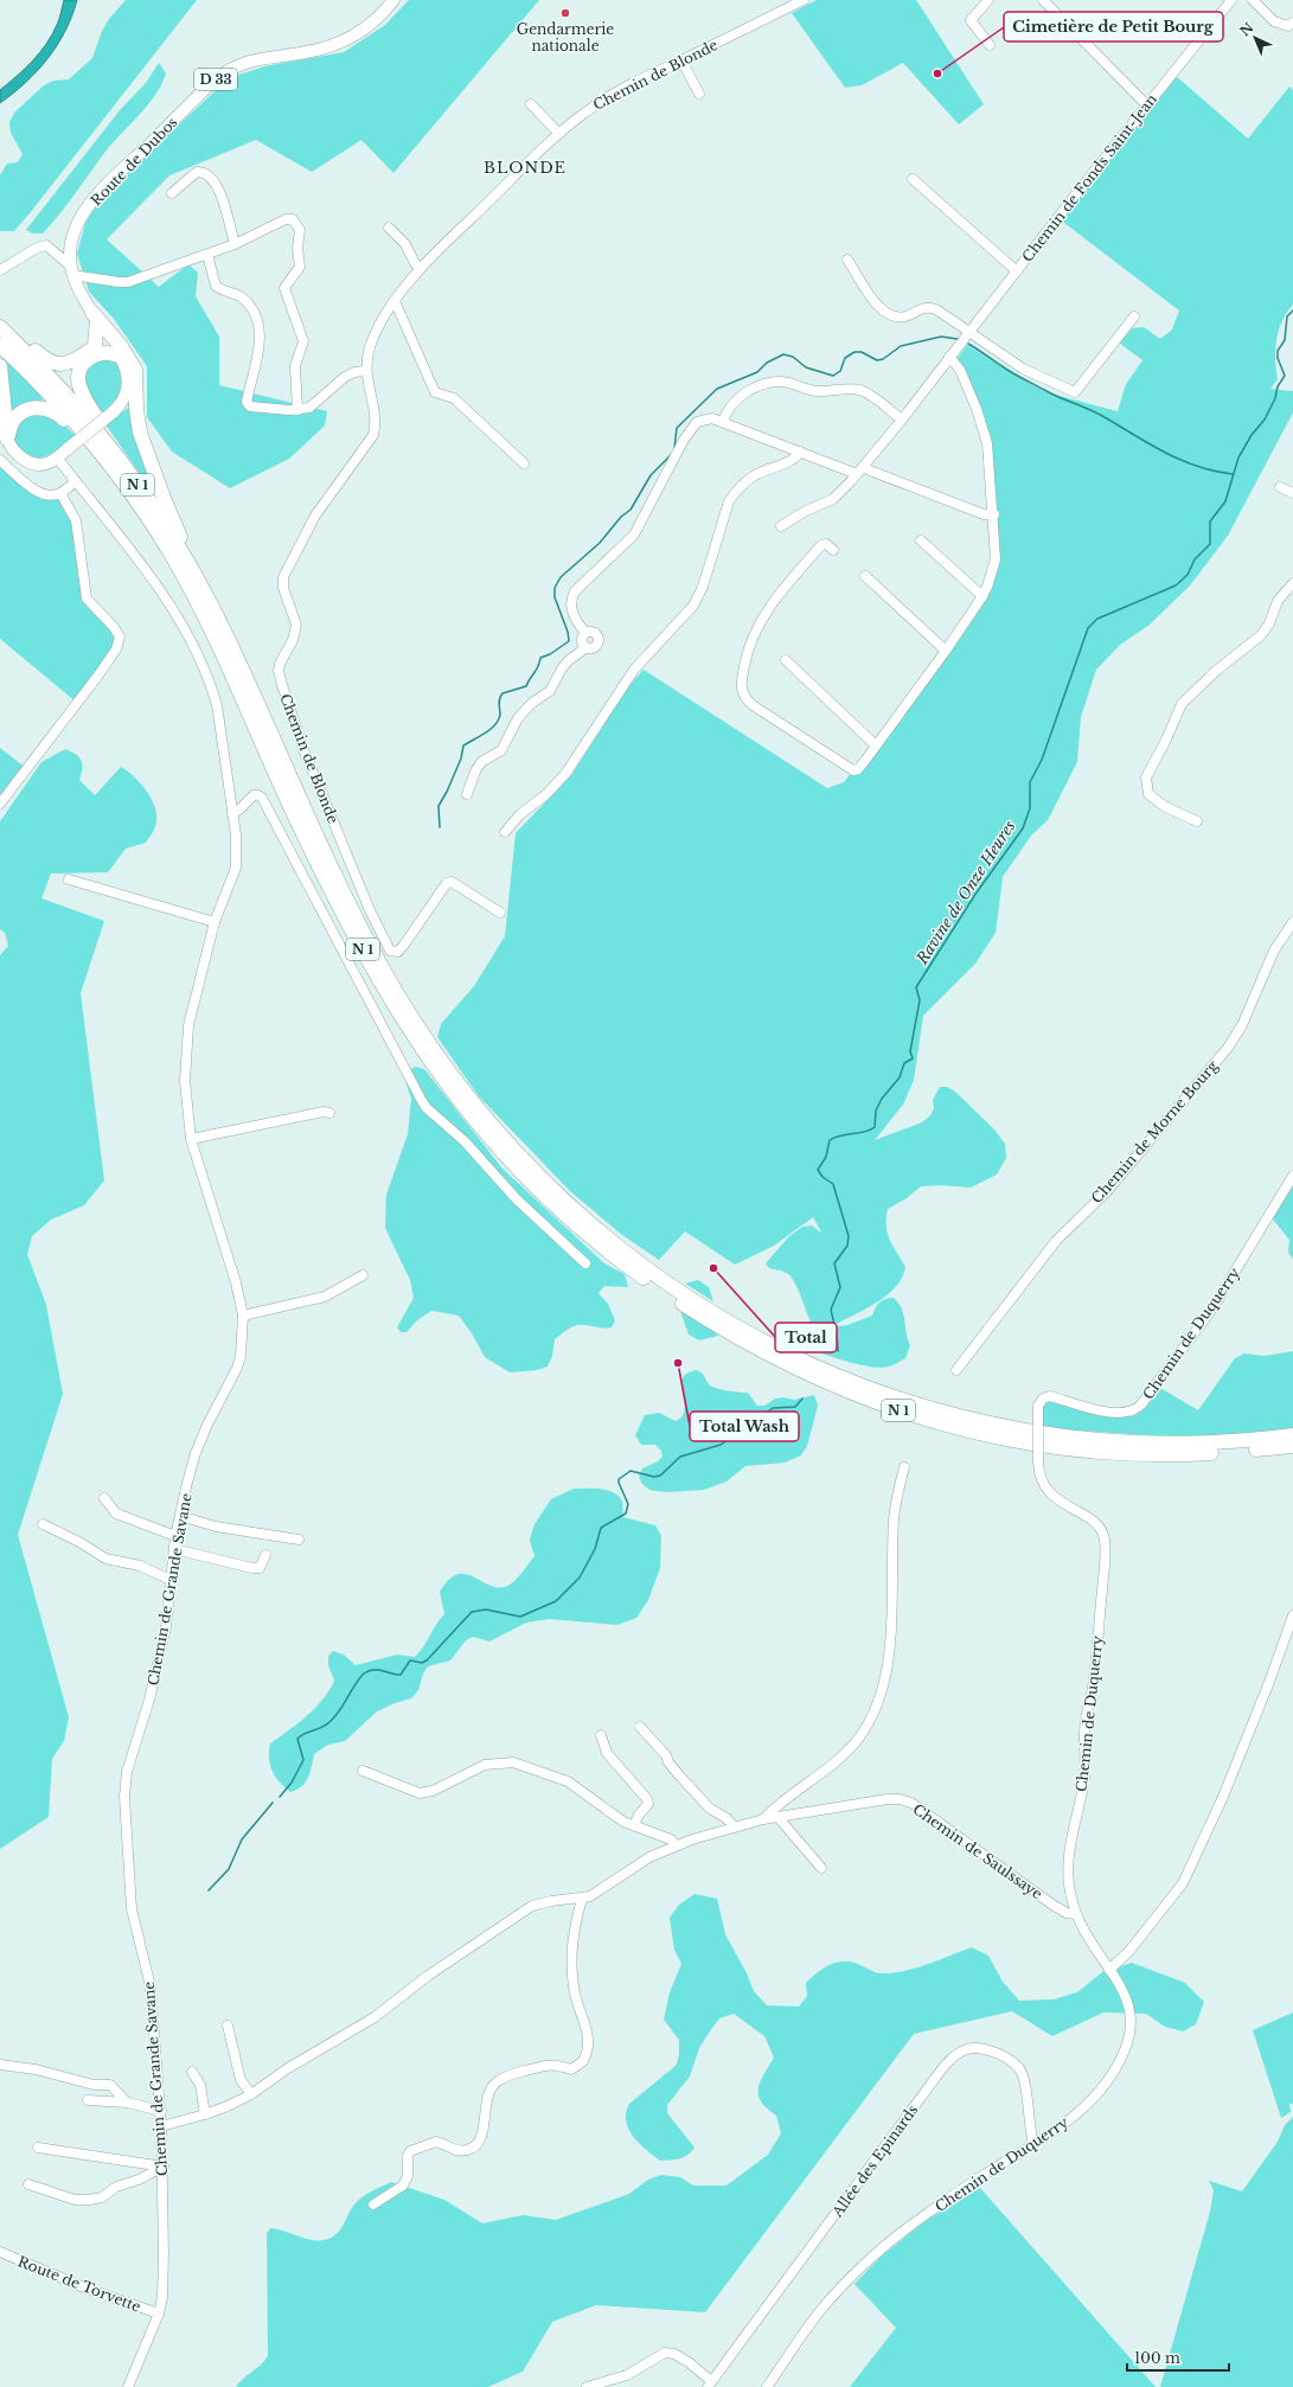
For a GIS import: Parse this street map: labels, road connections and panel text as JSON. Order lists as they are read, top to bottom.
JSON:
{
  "streets": {
    "highway": ["N 1"],
    "main road": ["D 33", "Route de Dubos"],
    "street": [
      "Chemin de Blonde",
      "Chemin de Fonds Saint-Jean",
      "Chemin de Morne Bourg",
      "Chemin de Duquerry",
      "Chemin de Grande Savane",
      "Chemin de Saulssaye",
      "Allée des Epinards",
      "Route de Torvette"
    ]
  },
  "crossings": [
    ["Route de Dubos", "Chemin de Grande Savane"],
    ["Chemin de Duquerry", "Chemin de Saulssaye"],
    ["Chemin de Duquerry", "Allée des Epinards"],
    ["Chemin de Grande Savane", "Route de Torvette"]
  ],
  "districts": ["BLONDE"],
  "water": ["Ravine de Onze Heures"],
  "places": [
    "Gendarmerie nationale",
    "Cimetière de Petit Bourg",
    "Total",
    "Total Wash"
  ],
  "scale_bar": "100 m",
  "north": "top left"
}
